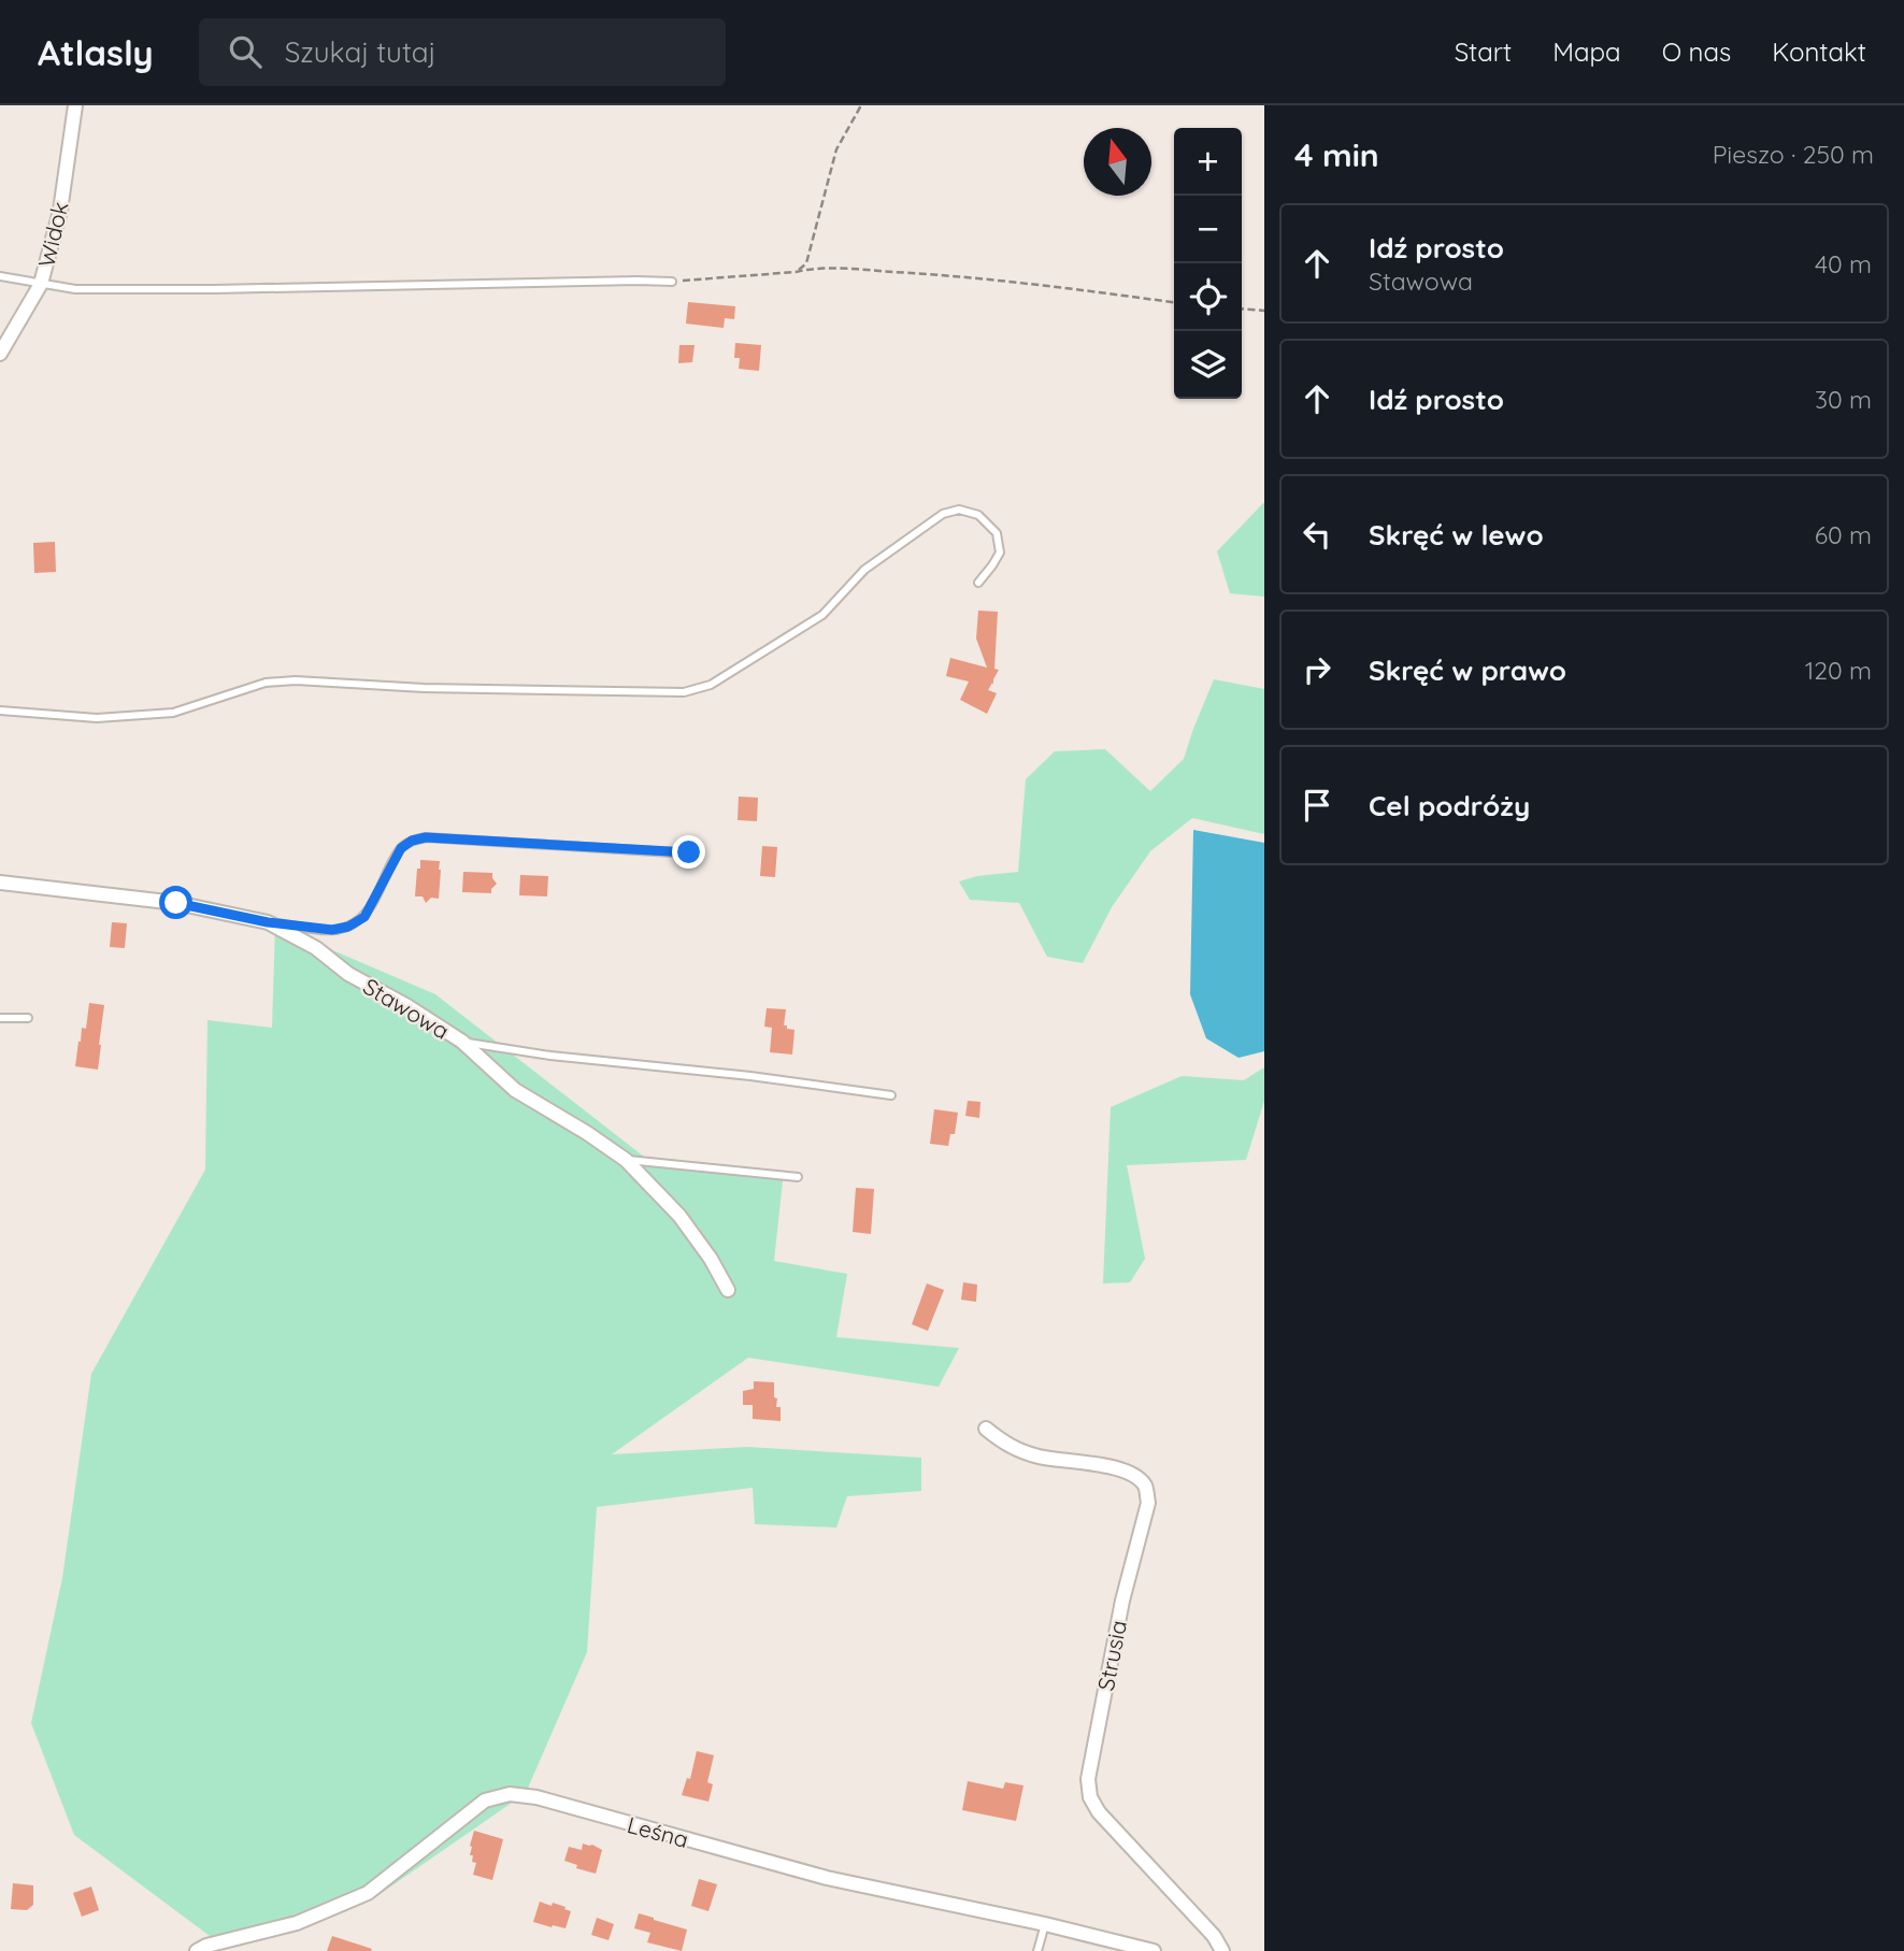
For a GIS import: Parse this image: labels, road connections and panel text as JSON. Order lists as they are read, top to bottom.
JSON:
{
  "streets": {
    "street": [
      "Widok",
      "Stawowa",
      "Strusia",
      "Leśna"
    ]
  },
  "north": "top",
  "page": {
    "header": "Atlasly",
    "search": "Szukaj tutaj",
    "nav": [
      "Start",
      "Mapa",
      "O nas",
      "Kontakt"
    ],
    "heading": ["4 min", "Pieszo · 250 m"],
    "map_buttons": ["+", "−"],
    "list": [
      ["Idź prosto", "Stawowa", "40 m"],
      ["Idź prosto", "30 m"],
      ["Skręć w lewo", "60 m"],
      ["Skręć w prawo", "120 m"],
      "Cel podróży"
    ]
  }
}
